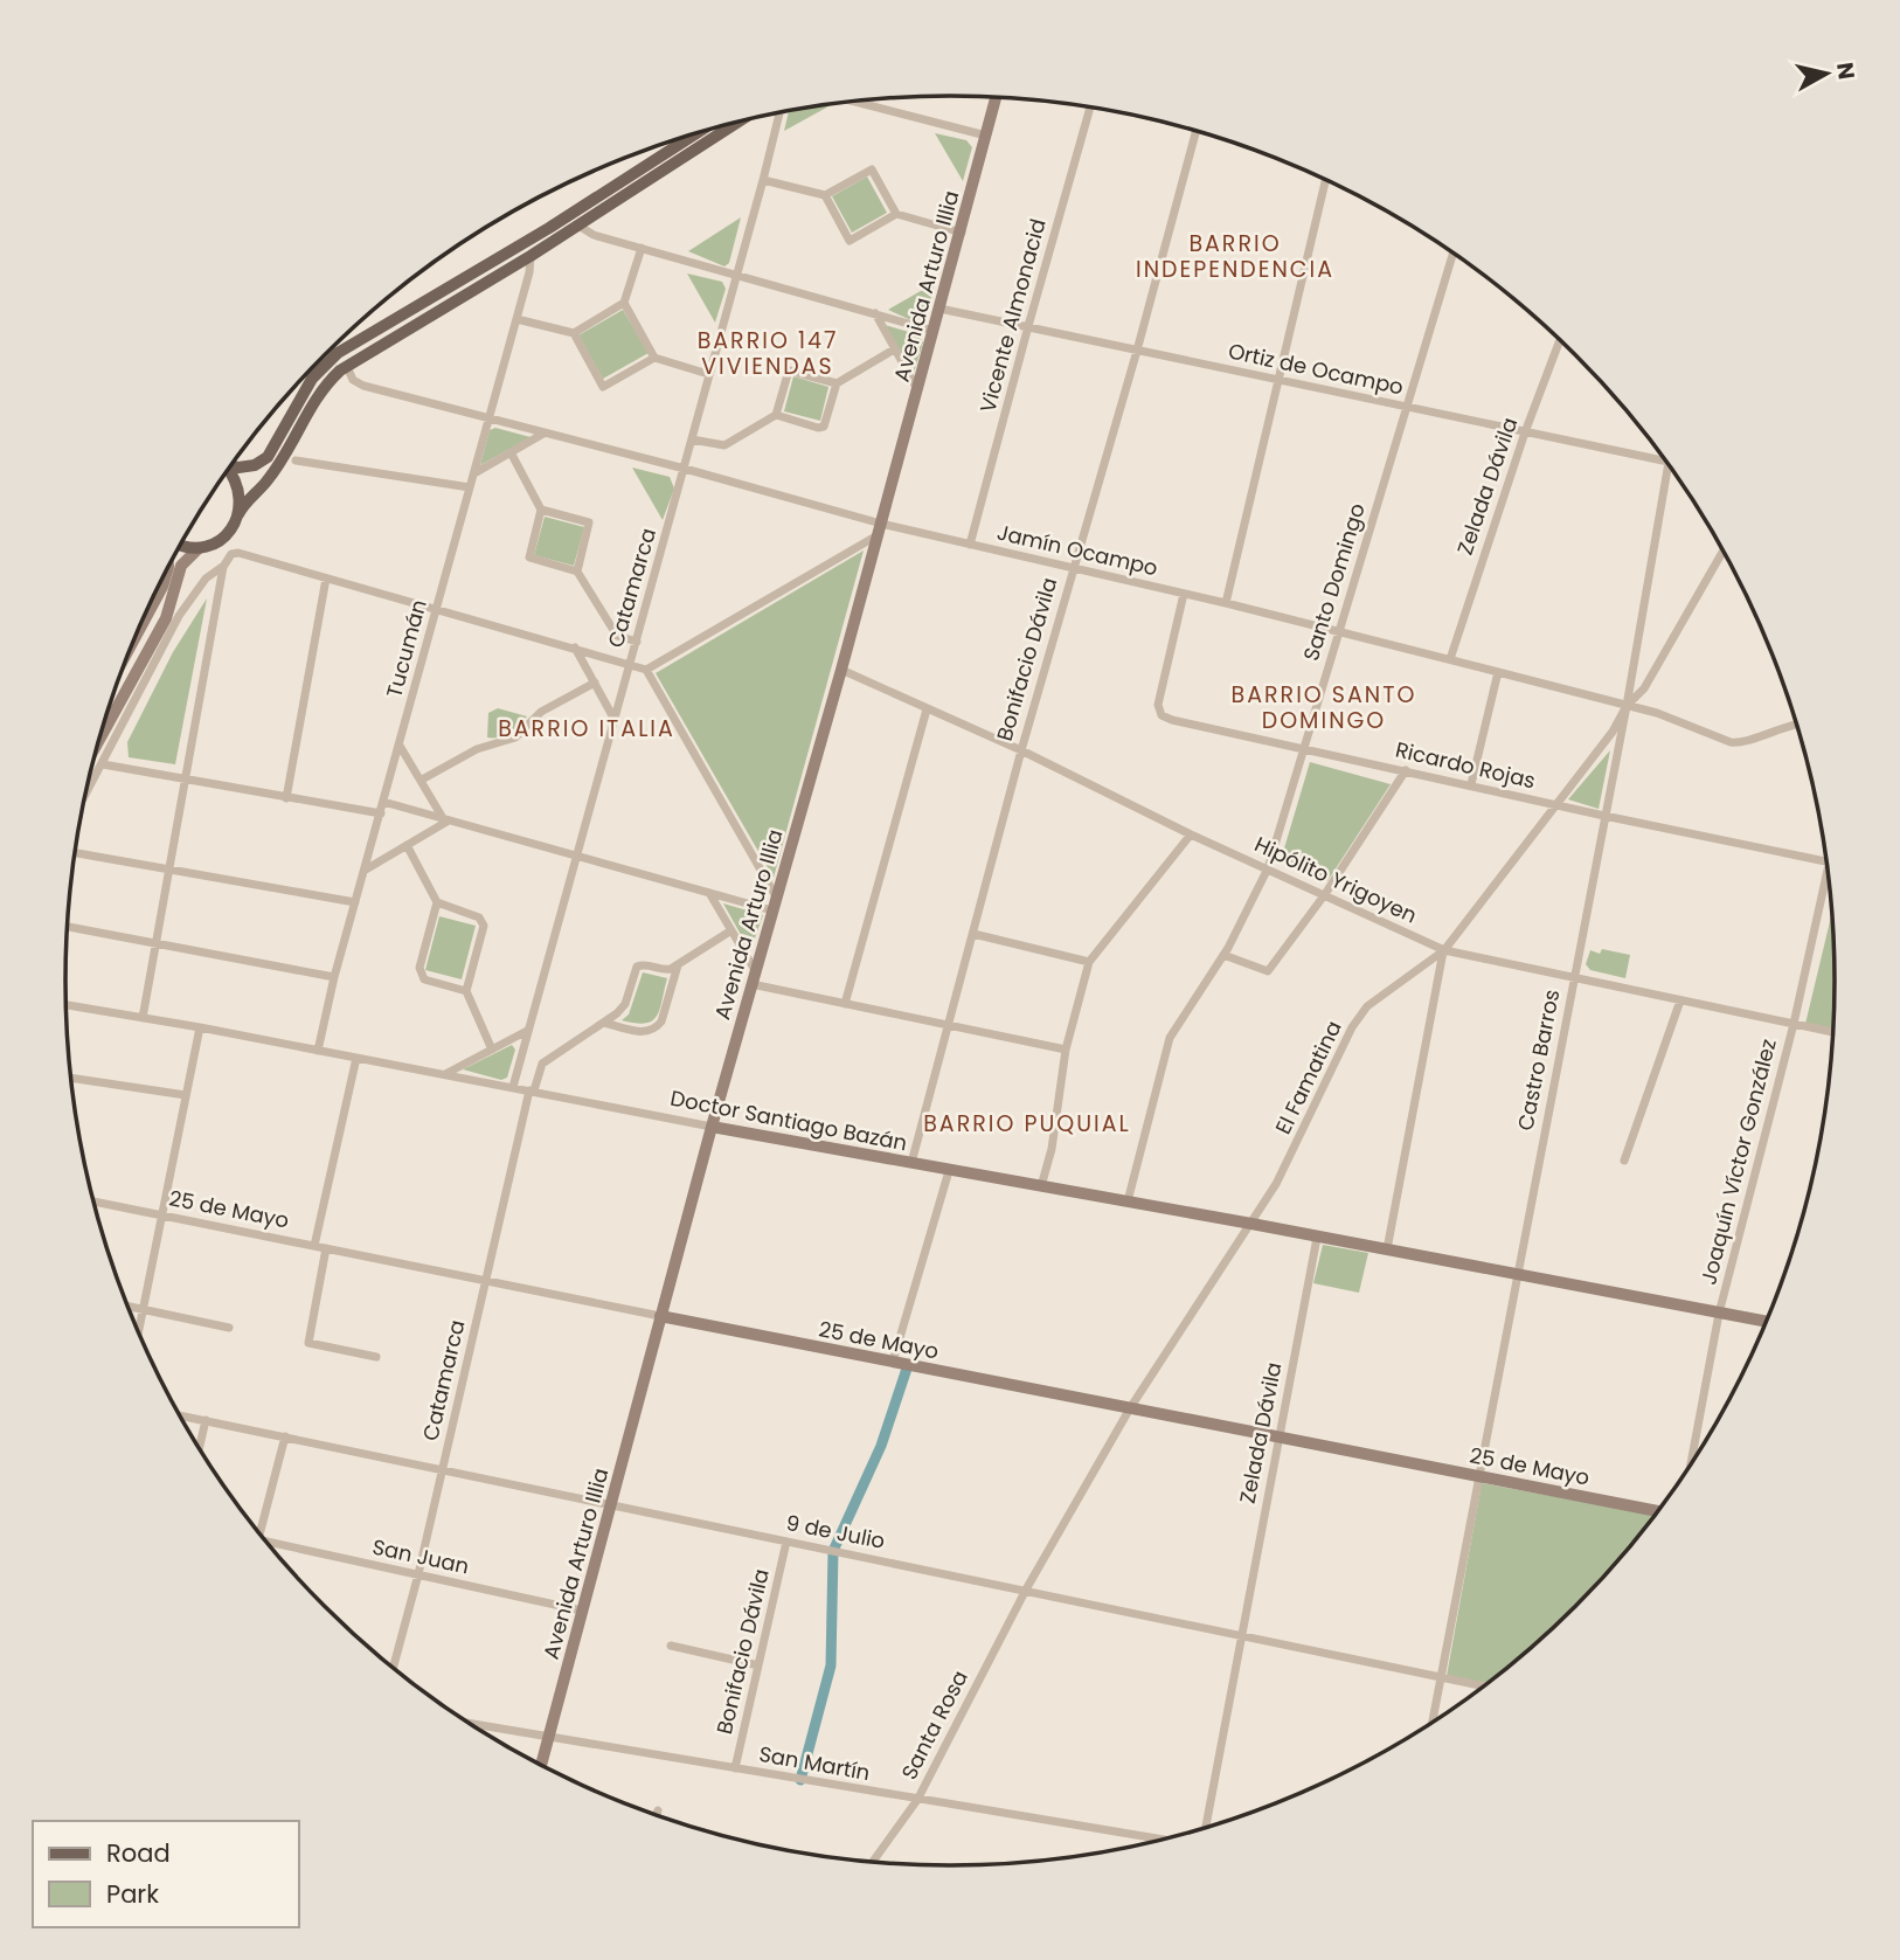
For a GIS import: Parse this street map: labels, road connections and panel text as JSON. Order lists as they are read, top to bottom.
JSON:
{
  "streets": {
    "main road": ["Avenida Arturo Illia", "Doctor Santiago Bazán", "25 de Mayo"],
    "street": [
      "Vicente Almonacid",
      "Ortiz de Ocampo",
      "Zelada Dávila",
      "Jamín Ocampo",
      "Santo Domingo",
      "Catamarca",
      "Tucumán",
      "Bonifacio Dávila",
      "Ricardo Rojas",
      "Hipólito Yrigoyen",
      "Castro Barros",
      "El Famatina",
      "Joaquín Víctor González",
      "9 de Julio",
      "San Juan",
      "Santa Rosa",
      "San Martín"
    ]
  },
  "crossings": [
    ["Avenida Arturo Illia", "Ortiz de Ocampo"],
    ["Avenida Arturo Illia", "Jamín Ocampo"],
    ["Avenida Arturo Illia", "Hipólito Yrigoyen"],
    ["Avenida Arturo Illia", "Doctor Santiago Bazán"],
    ["Avenida Arturo Illia", "25 de Mayo"],
    ["Avenida Arturo Illia", "9 de Julio"],
    ["Avenida Arturo Illia", "San Juan"],
    ["Avenida Arturo Illia", "San Martín"],
    ["Vicente Almonacid", "Ortiz de Ocampo"],
    ["Vicente Almonacid", "Jamín Ocampo"],
    ["Ortiz de Ocampo", "Zelada Dávila"],
    ["Ortiz de Ocampo", "Santo Domingo"],
    ["Ortiz de Ocampo", "Bonifacio Dávila"],
    ["Zelada Dávila", "Jamín Ocampo"],
    ["Zelada Dávila", "Doctor Santiago Bazán"],
    ["Zelada Dávila", "25 de Mayo"],
    ["Zelada Dávila", "9 de Julio"],
    ["Jamín Ocampo", "Santo Domingo"],
    ["Jamín Ocampo", "Catamarca"],
    ["Jamín Ocampo", "Tucumán"],
    ["Jamín Ocampo", "Bonifacio Dávila"],
    ["Jamín Ocampo", "Ricardo Rojas"],
    ["Jamín Ocampo", "Castro Barros"],
    ["Jamín Ocampo", "El Famatina"],
    ["Santo Domingo", "Ricardo Rojas"],
    ["Santo Domingo", "Hipólito Yrigoyen"],
    ["Santo Domingo", "Doctor Santiago Bazán"],
    ["Catamarca", "Doctor Santiago Bazán"],
    ["Catamarca", "25 de Mayo"],
    ["Catamarca", "9 de Julio"],
    ["Catamarca", "San Juan"],
    ["Tucumán", "Doctor Santiago Bazán"],
    ["Bonifacio Dávila", "Hipólito Yrigoyen"],
    ["Bonifacio Dávila", "Doctor Santiago Bazán"],
    ["Bonifacio Dávila", "9 de Julio"],
    ["Bonifacio Dávila", "San Martín"],
    ["Ricardo Rojas", "Castro Barros"],
    ["Ricardo Rojas", "El Famatina"],
    ["Hipólito Yrigoyen", "Castro Barros"],
    ["Hipólito Yrigoyen", "El Famatina"],
    ["Hipólito Yrigoyen", "Joaquín Víctor González"],
    ["Castro Barros", "El Famatina"],
    ["Castro Barros", "Doctor Santiago Bazán"],
    ["Castro Barros", "25 de Mayo"],
    ["Castro Barros", "9 de Julio"],
    ["El Famatina", "Doctor Santiago Bazán"],
    ["El Famatina", "25 de Mayo"],
    ["El Famatina", "9 de Julio"],
    ["El Famatina", "Santa Rosa"],
    ["Doctor Santiago Bazán", "Joaquín Víctor González"],
    ["9 de Julio", "Santa Rosa"],
    ["Santa Rosa", "San Martín"]
  ],
  "districts": [
    "BARRIO INDEPENDENCIA",
    "BARRIO 147 VIVIENDAS",
    "BARRIO SANTO DOMINGO",
    "BARRIO ITALIA",
    "BARRIO PUQUIAL"
  ],
  "legend": ["Road", "Park"],
  "north": "right"
}
